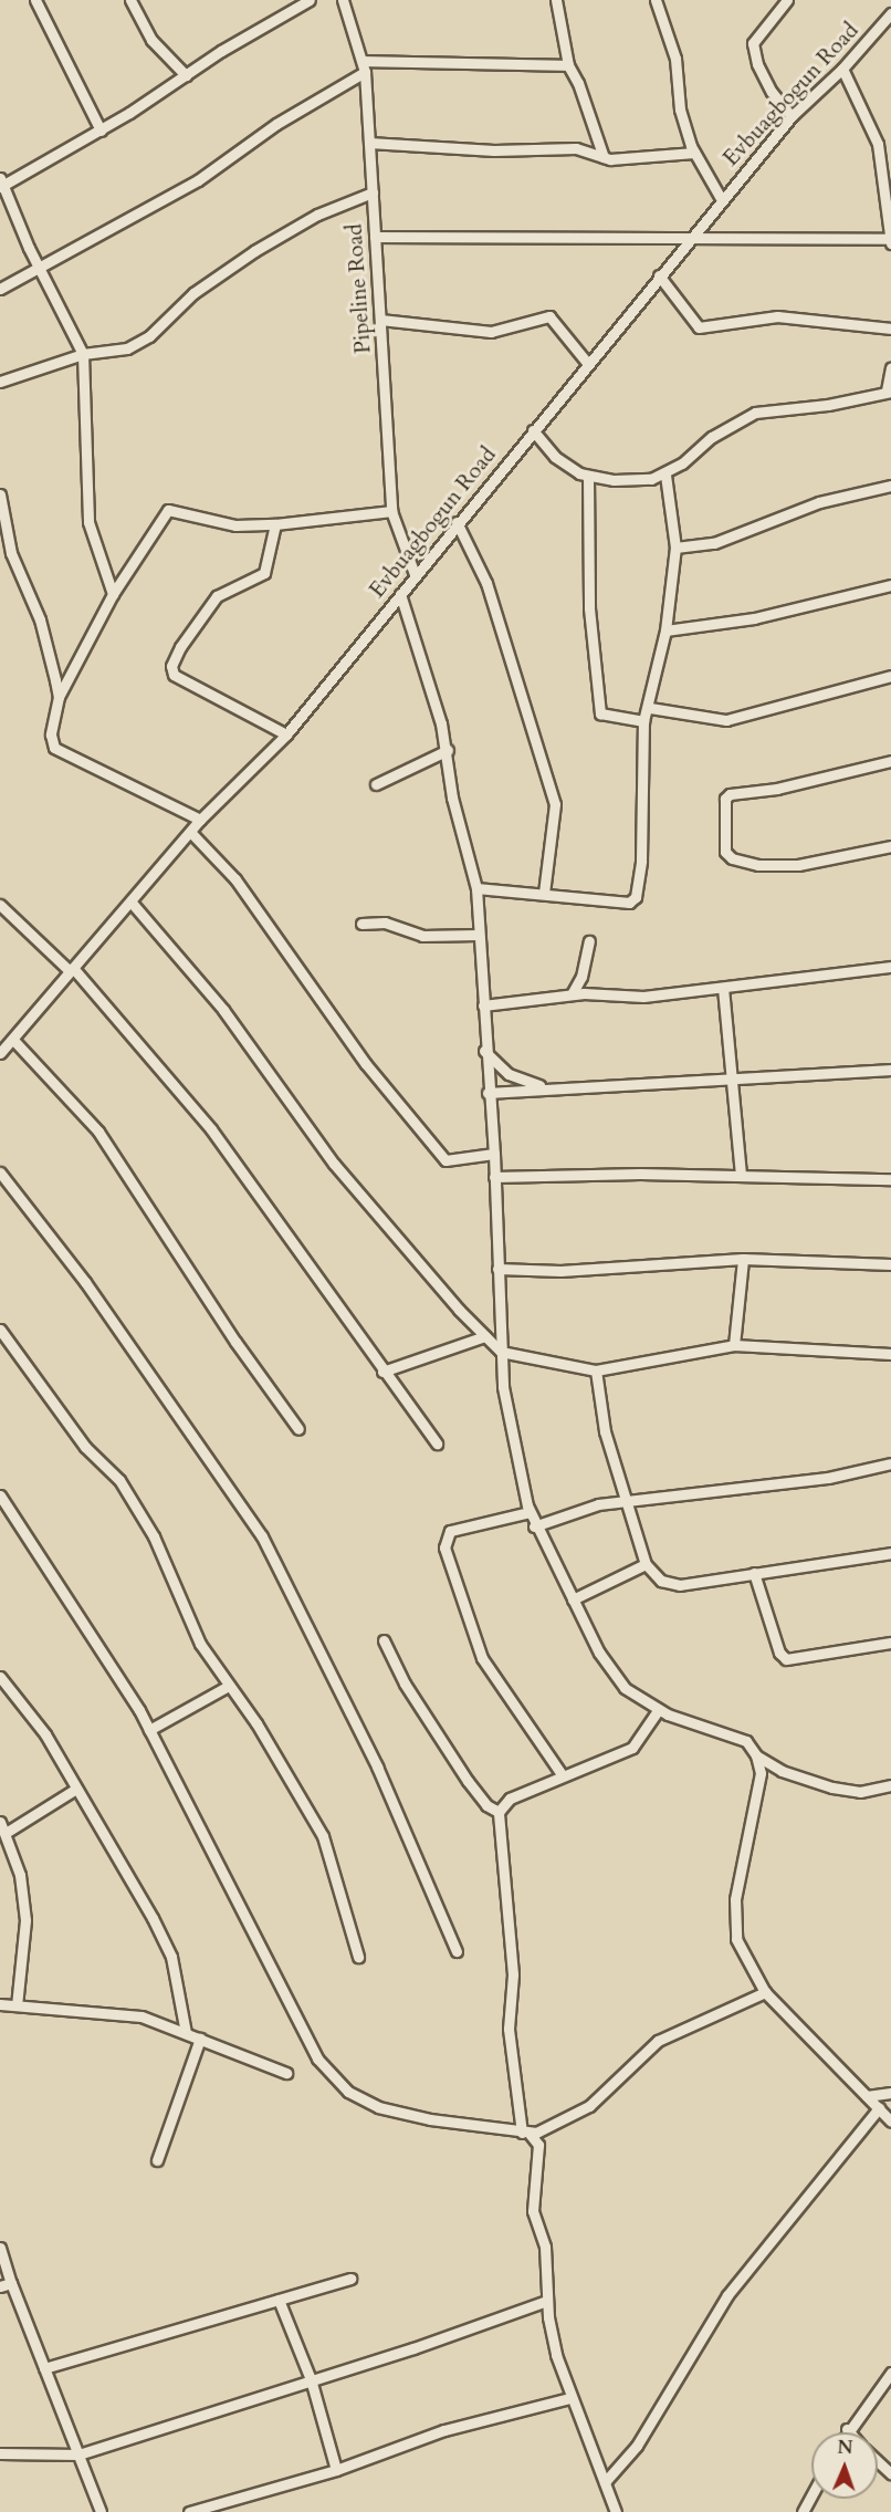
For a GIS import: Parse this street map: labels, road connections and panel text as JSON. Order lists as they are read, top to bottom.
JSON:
{
  "streets": {
    "street": ["Evbuagbogun Road", "Pipeline Road"]
  },
  "crossings": [
    ["Evbuagbogun Road", "Pipeline Road"]
  ],
  "north": "top"
}
